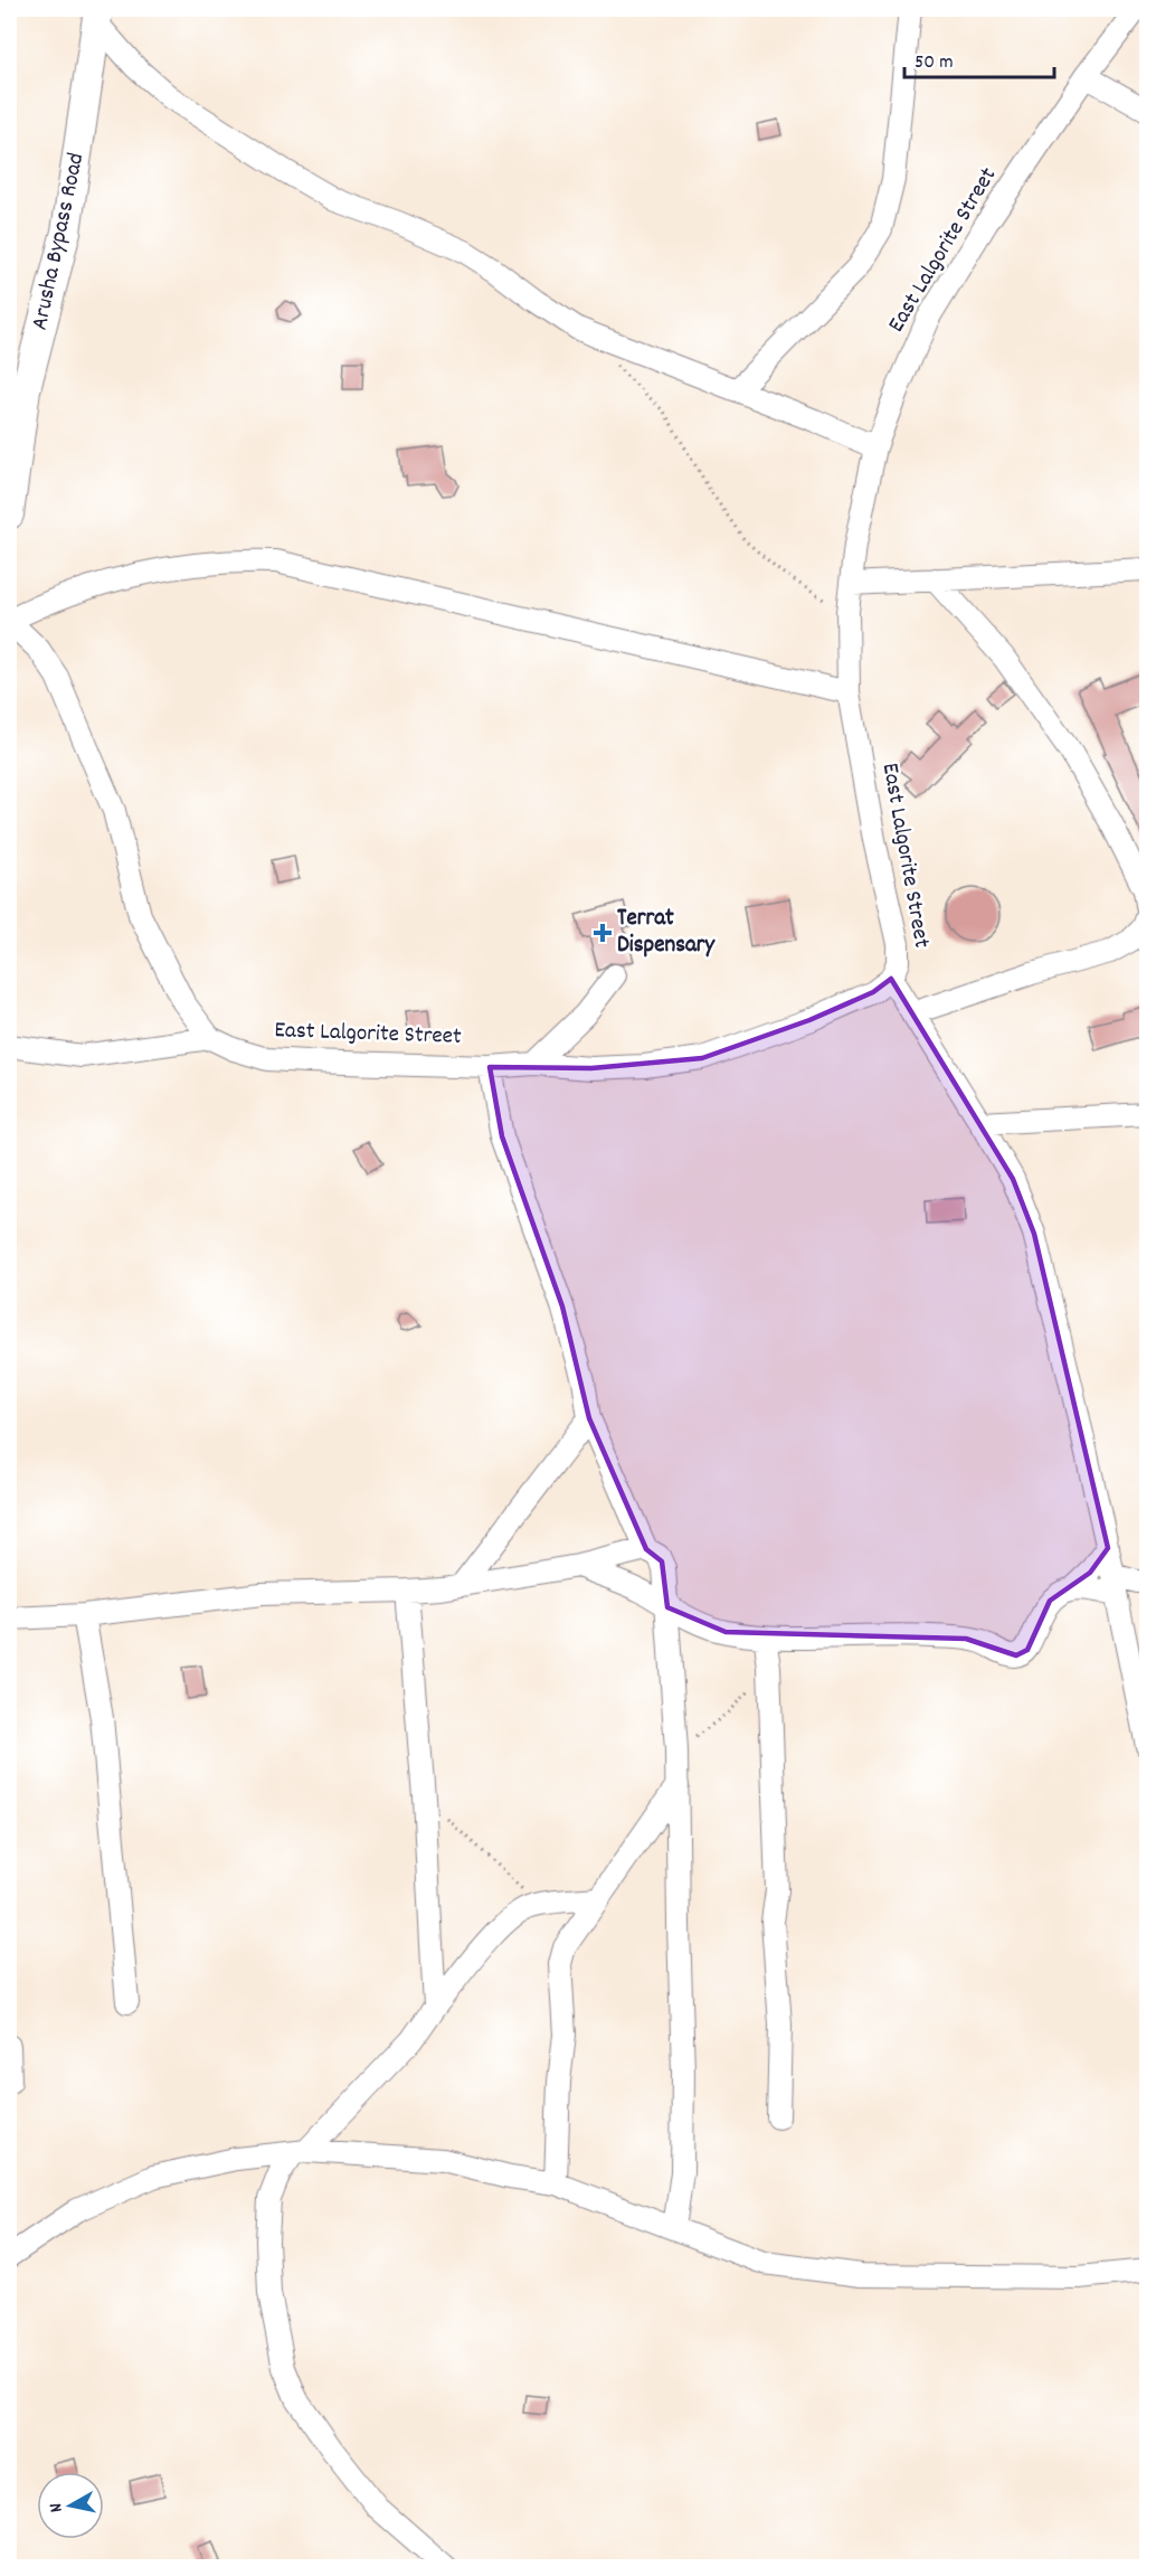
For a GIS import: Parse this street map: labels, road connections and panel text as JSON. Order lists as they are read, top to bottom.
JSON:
{
  "streets": {
    "main road": ["Arusha Bypass Road"],
    "street": ["East Lalgorite Street"]
  },
  "places": {
    "health": ["Terrat Dispensary"]
  },
  "scale_bar": "50 m",
  "north": "left"
}
